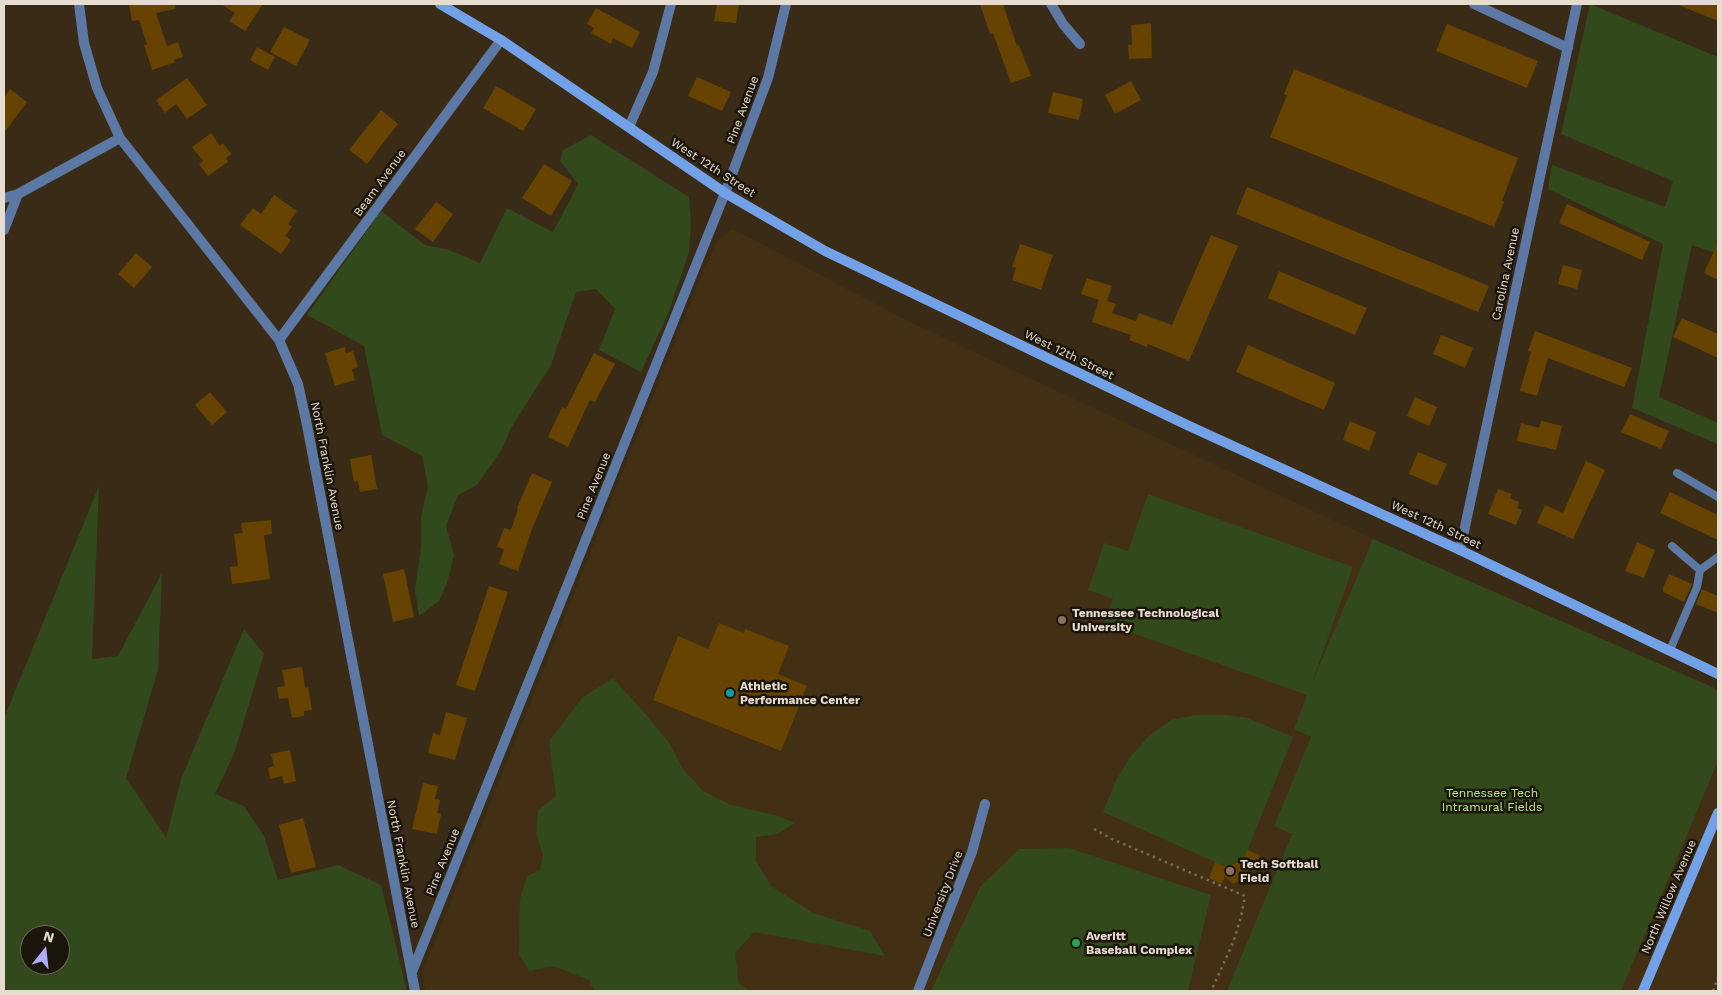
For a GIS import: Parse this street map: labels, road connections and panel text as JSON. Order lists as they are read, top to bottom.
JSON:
{
  "streets": {
    "main road": ["West 12th Street", "North Willow Avenue"],
    "street": [
      "Pine Avenue",
      "Beam Avenue",
      "Carolina Avenue",
      "North Franklin Avenue",
      "University Drive"
    ]
  },
  "crossings": [
    ["Pine Avenue", "West 12th Street"],
    ["Pine Avenue", "North Franklin Avenue"],
    ["West 12th Street", "Beam Avenue"],
    ["West 12th Street", "Carolina Avenue"],
    ["Beam Avenue", "North Franklin Avenue"]
  ],
  "parks": ["Tennessee Tech Intramural Fields"],
  "places": [
    "Tennessee Technological University",
    "Athletic Performance Center",
    "Tech Softball Field",
    "Averitt Baseball Complex"
  ],
  "north": "top"
}
